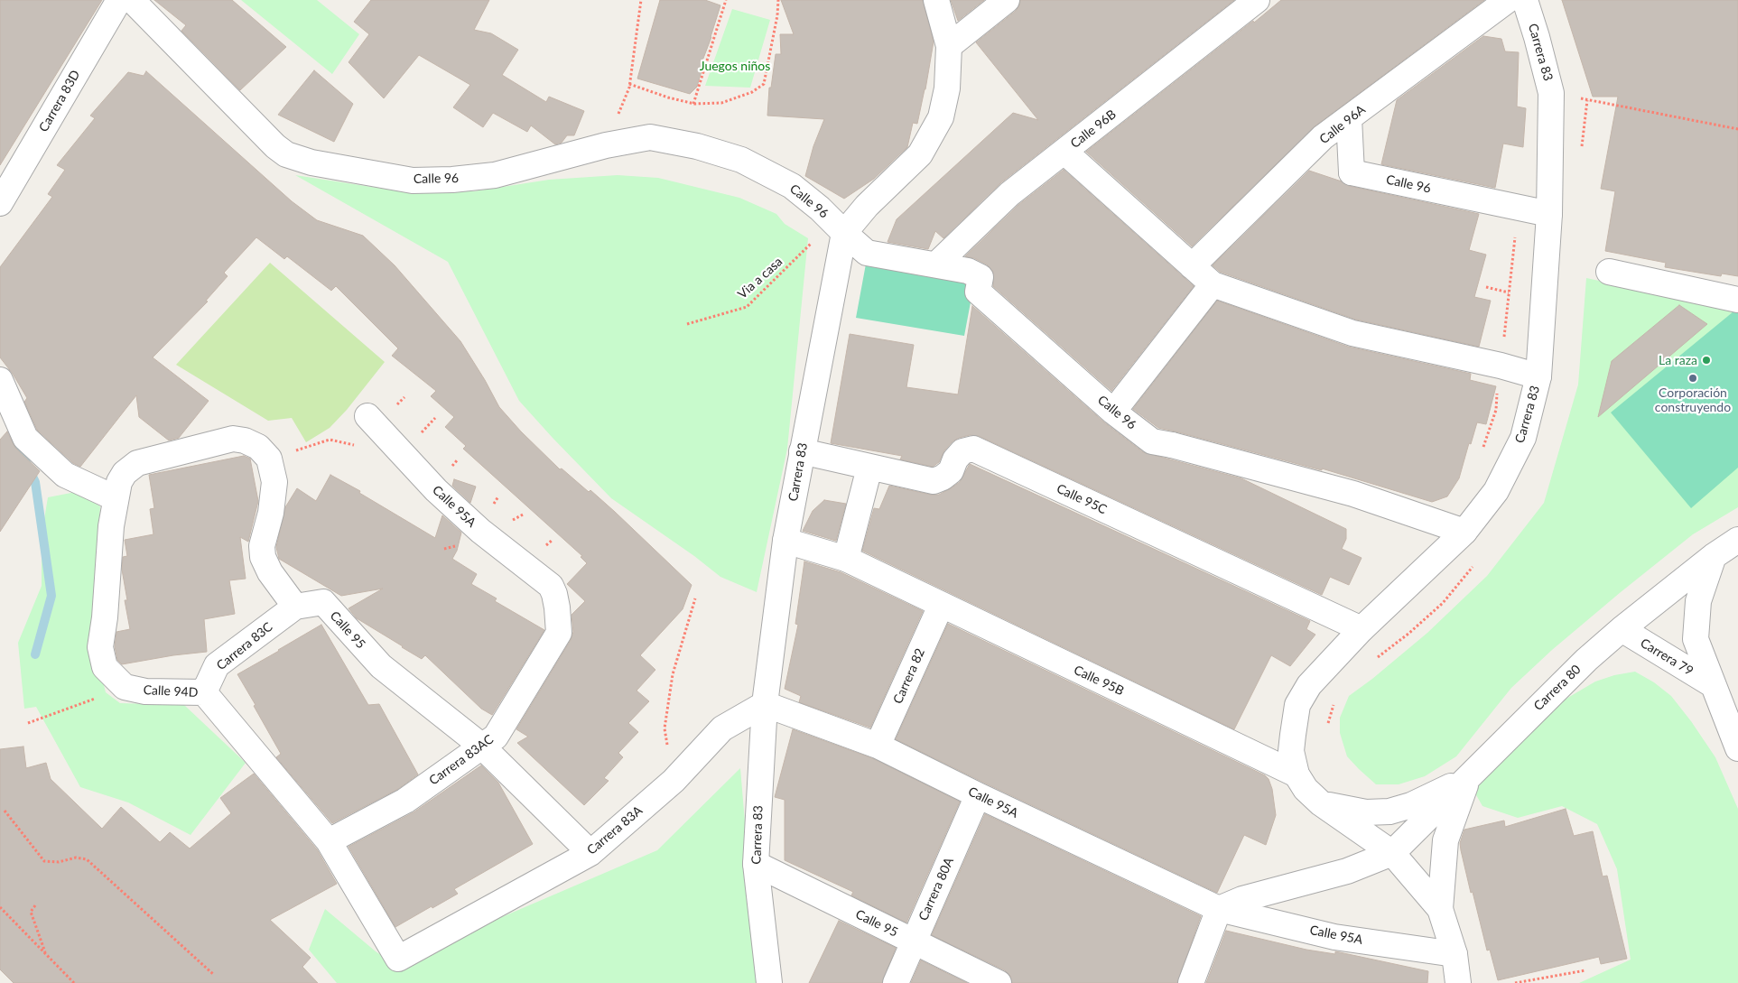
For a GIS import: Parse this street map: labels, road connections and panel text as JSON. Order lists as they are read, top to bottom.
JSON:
{
  "streets": {
    "street": [
      "Carrera 83",
      "Carrera 83D",
      "Calle 96A",
      "Calle 96B",
      "Calle 96",
      "Calle 95C",
      "Calle 95A",
      "Calle 95",
      "Carrera 83C",
      "Carrera 79",
      "Carrera 82",
      "Calle 95B",
      "Carrera 80",
      "Calle 94D",
      "Carrera 83AC",
      "Carrera 83A",
      "Carrera 80A"
    ],
    "path": ["Via a casa"]
  },
  "crossings": [
    ["Carrera 83", "Calle 96"],
    ["Carrera 83", "Via a casa"],
    ["Carrera 83", "Calle 95C"],
    ["Carrera 83", "Calle 95A"],
    ["Carrera 83", "Calle 95"],
    ["Carrera 83", "Calle 95B"],
    ["Carrera 83", "Carrera 83A"],
    ["Calle 96A", "Calle 96"],
    ["Calle 96B", "Calle 96"],
    ["Calle 96", "Via a casa"],
    ["Calle 95A", "Carrera 82"],
    ["Calle 95A", "Carrera 83AC"],
    ["Calle 95A", "Carrera 83A"],
    ["Calle 95A", "Carrera 80A"],
    ["Calle 95", "Carrera 83C"],
    ["Calle 95", "Carrera 83AC"],
    ["Calle 95", "Carrera 83A"],
    ["Calle 95", "Carrera 80A"],
    ["Carrera 83C", "Calle 94D"],
    ["Carrera 79", "Carrera 80"],
    ["Carrera 82", "Calle 95B"],
    ["Calle 95B", "Carrera 80"],
    ["Calle 94D", "Carrera 83AC"],
    ["Calle 94D", "Carrera 83A"]
  ],
  "parks": ["Juegos niños"],
  "places": ["La raza", "Corporación construyendo"]
}
